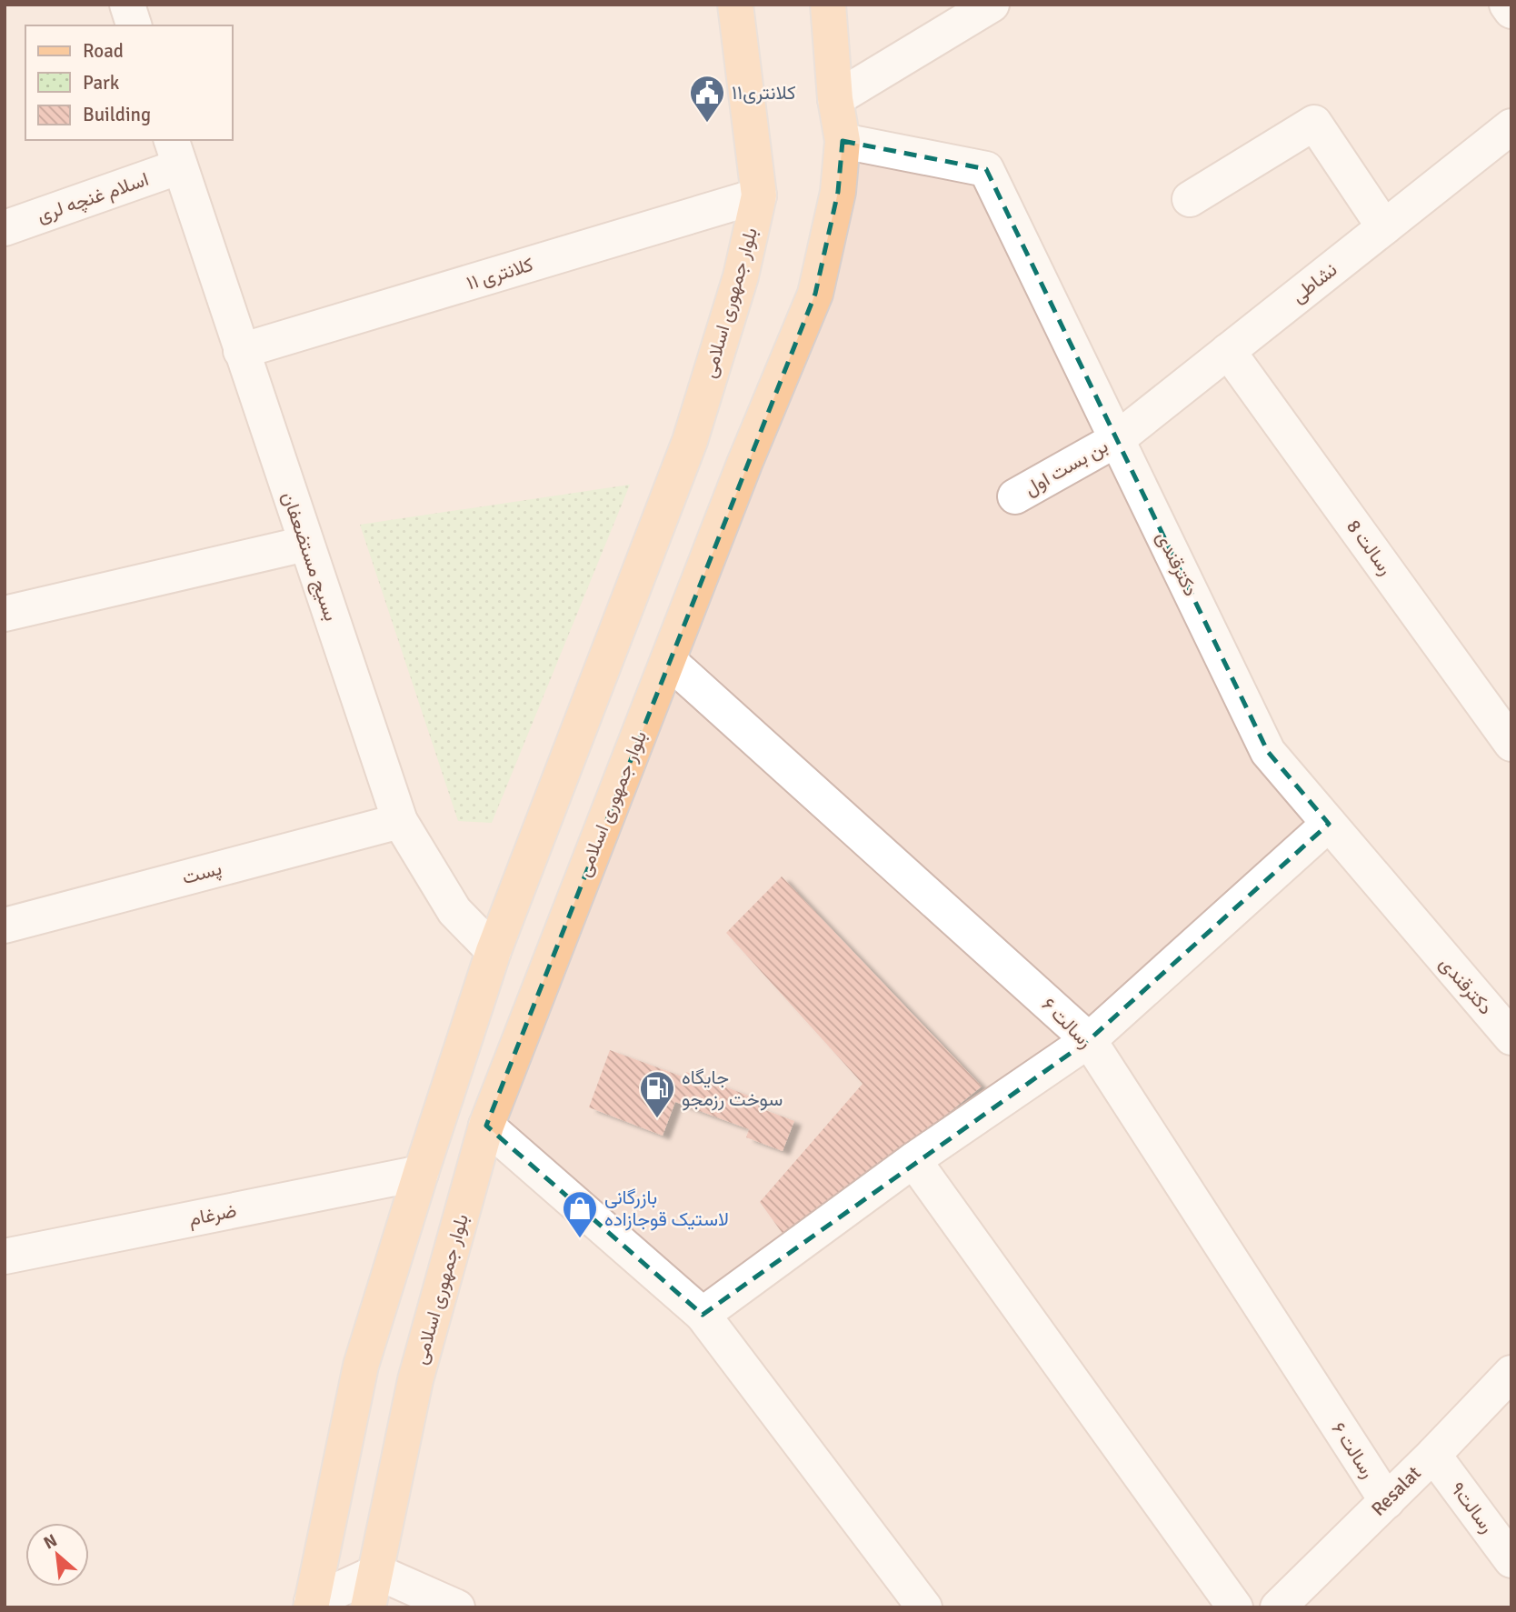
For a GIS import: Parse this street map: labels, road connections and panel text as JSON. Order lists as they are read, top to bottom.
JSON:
{
  "streets": {
    "main road": ["بلوار جمهوری اسلامی"],
    "street": [
      "اسلام غنچه لری",
      "کلانتری ۱۱",
      "نشاطی",
      "بن بست اول",
      "رسالت 8",
      "بسیج مستضعفان",
      "دکترقندی",
      "پست",
      "رسالت ۶",
      "ضرغام",
      "Resalat",
      "رسالت۹"
    ]
  },
  "crossings": [
    ["اسلام غنچه لری", "بسیج مستضعفان"],
    ["کلانتری ۱۱", "بلوار جمهوری اسلامی"],
    ["کلانتری ۱۱", "بسیج مستضعفان"],
    ["نشاطی", "بن بست اول"],
    ["نشاطی", "رسالت 8"],
    ["نشاطی", "دکترقندی"],
    ["بلوار جمهوری اسلامی", "بسیج مستضعفان"],
    ["بلوار جمهوری اسلامی", "دکترقندی"],
    ["بلوار جمهوری اسلامی", "رسالت ۶"],
    ["بلوار جمهوری اسلامی", "ضرغام"],
    ["بن بست اول", "دکترقندی"],
    ["بسیج مستضعفان", "پست"],
    ["رسالت ۶", "Resalat"],
    ["Resalat", "رسالت۹"]
  ],
  "places": {
    "public building": ["کلانتری۱۱"],
    "fuel station": ["جایگاه سوخت رزمجو"],
    "shop": ["بازرگانی لاستیک قوجازاده"]
  },
  "legend": ["Road", "Park", "Building"],
  "north": "top left"
}
